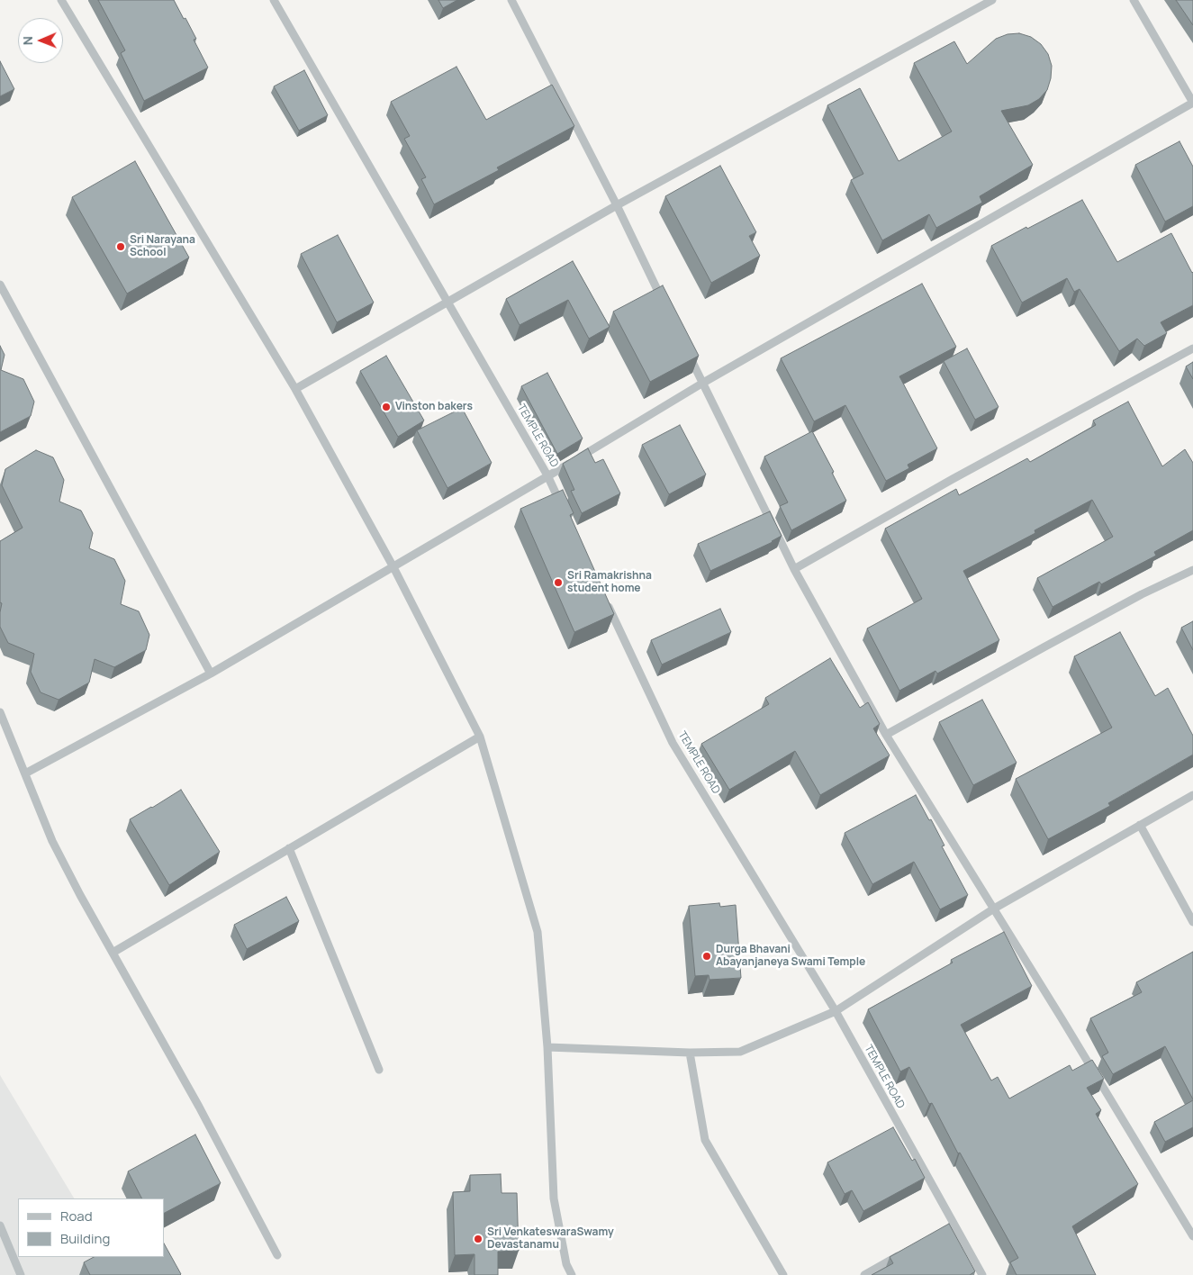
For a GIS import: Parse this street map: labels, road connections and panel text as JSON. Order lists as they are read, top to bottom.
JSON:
{
  "streets": {
    "street": ["TEMPLE ROAD"]
  },
  "places": [
    "Sri Narayana School",
    "Vinston bakers",
    "Sri Ramakrishna student home",
    "Durga Bhavani Abayanjaneya Swami Temple",
    "Sri VenkateswaraSwamy Devastanamu"
  ],
  "legend": ["Road", "Building"],
  "north": "left"
}
